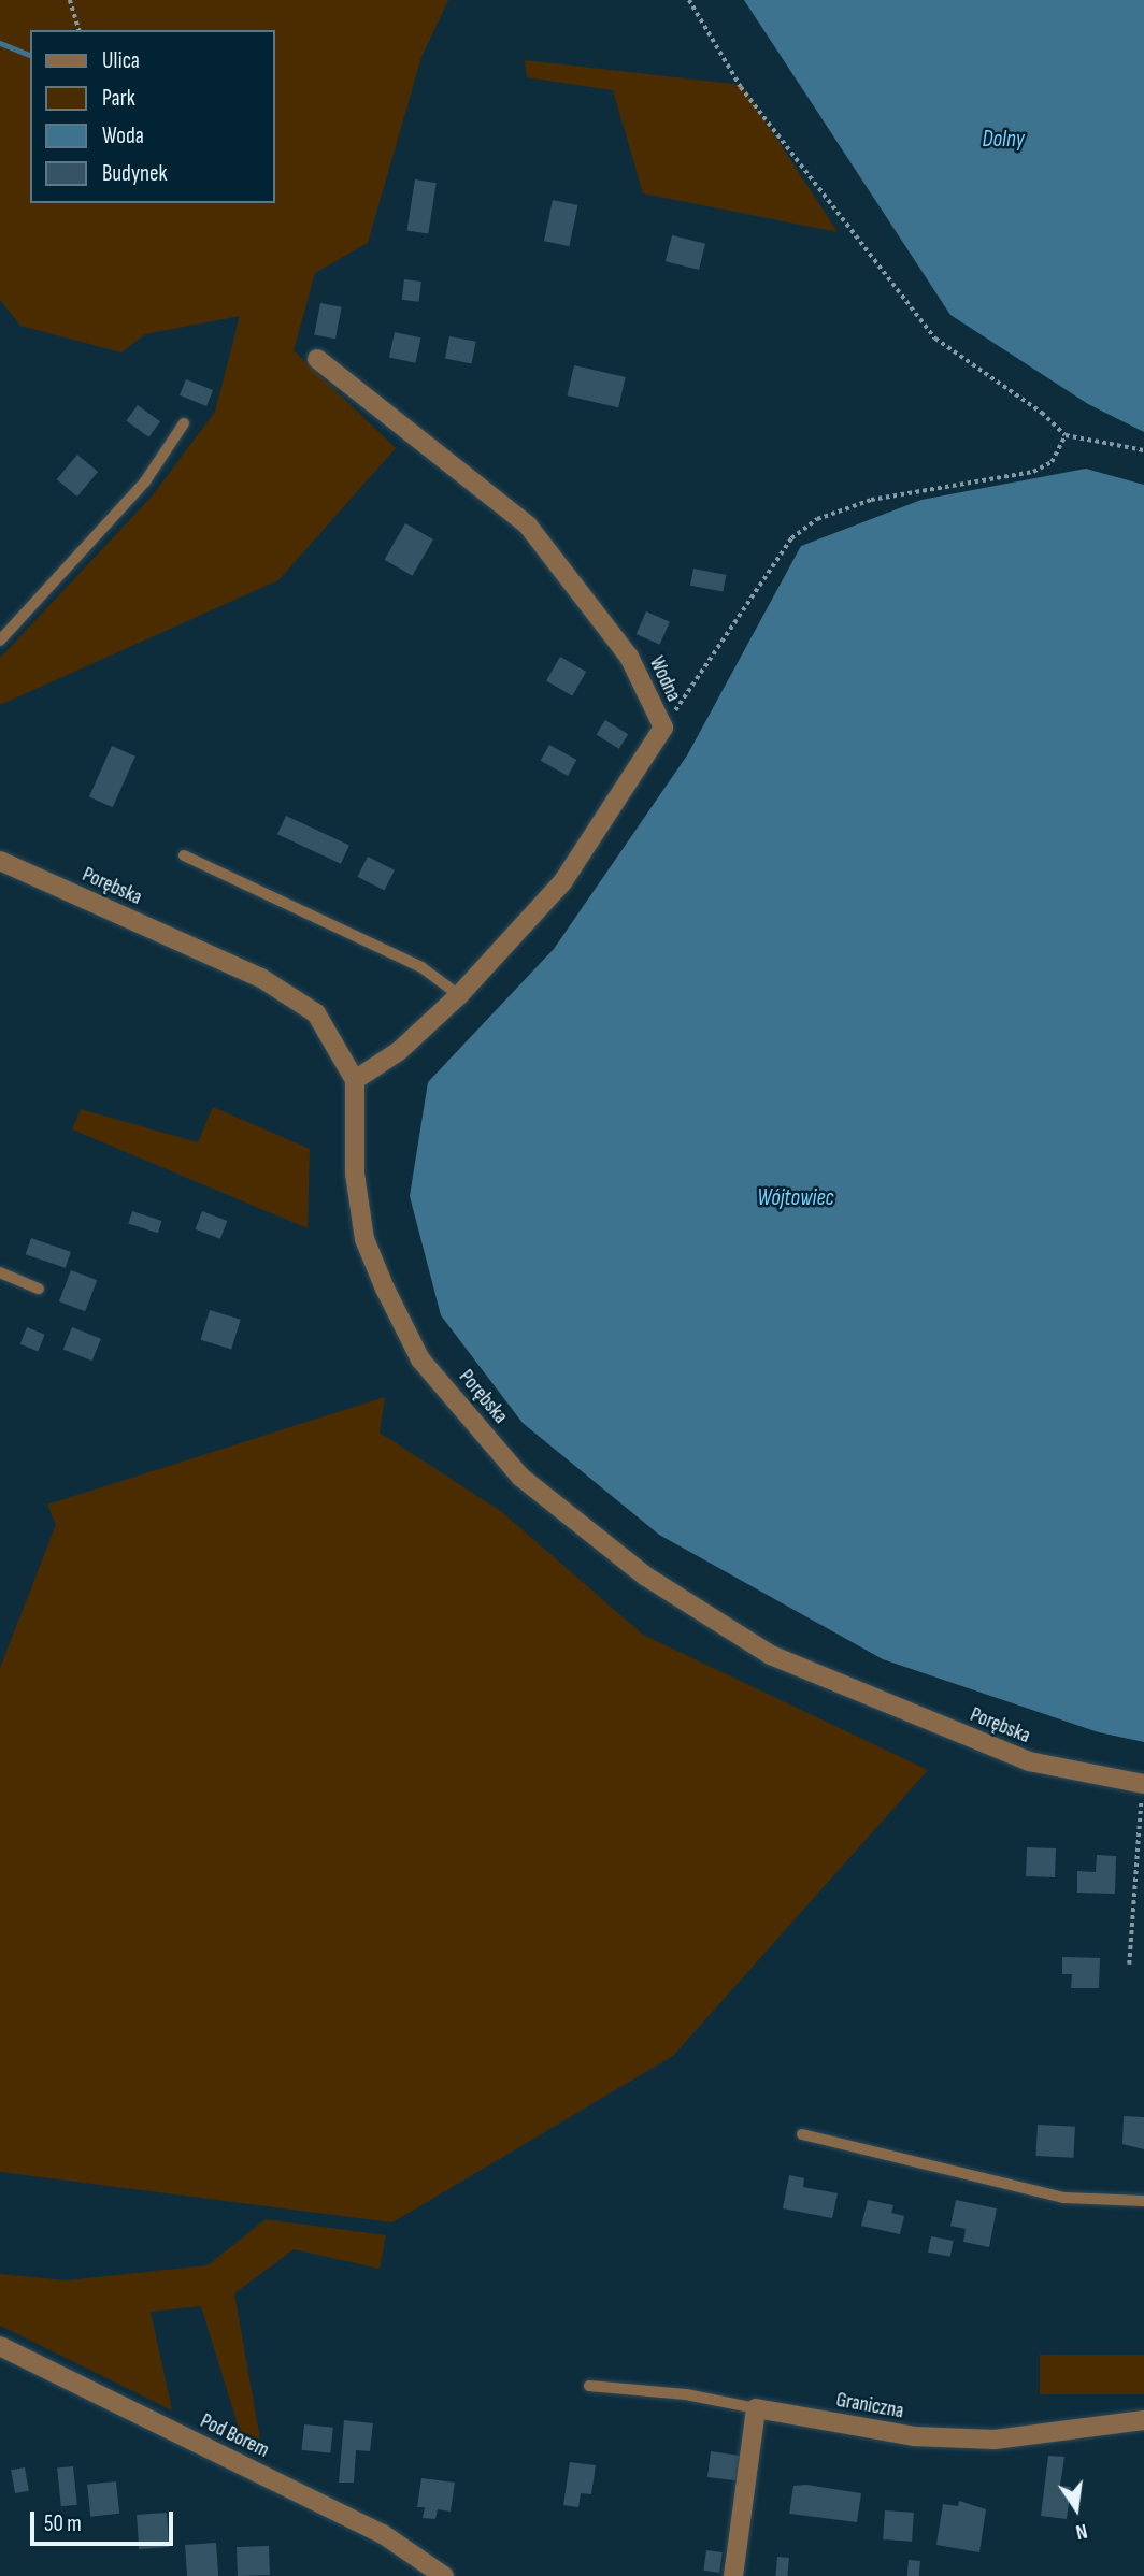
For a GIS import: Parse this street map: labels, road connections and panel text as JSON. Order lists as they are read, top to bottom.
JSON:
{
  "streets": {
    "street": [
      "Wodna",
      "Porębska",
      "Graniczna",
      "Pod Borem"
    ]
  },
  "crossings": [
    ["Wodna", "Porębska"]
  ],
  "water": ["Dolny", "Wójtowiec"],
  "legend": [
    "Ulica",
    "Park",
    "Woda",
    "Budynek"
  ],
  "scale_bar": "50 m",
  "north": "bottom"
}
